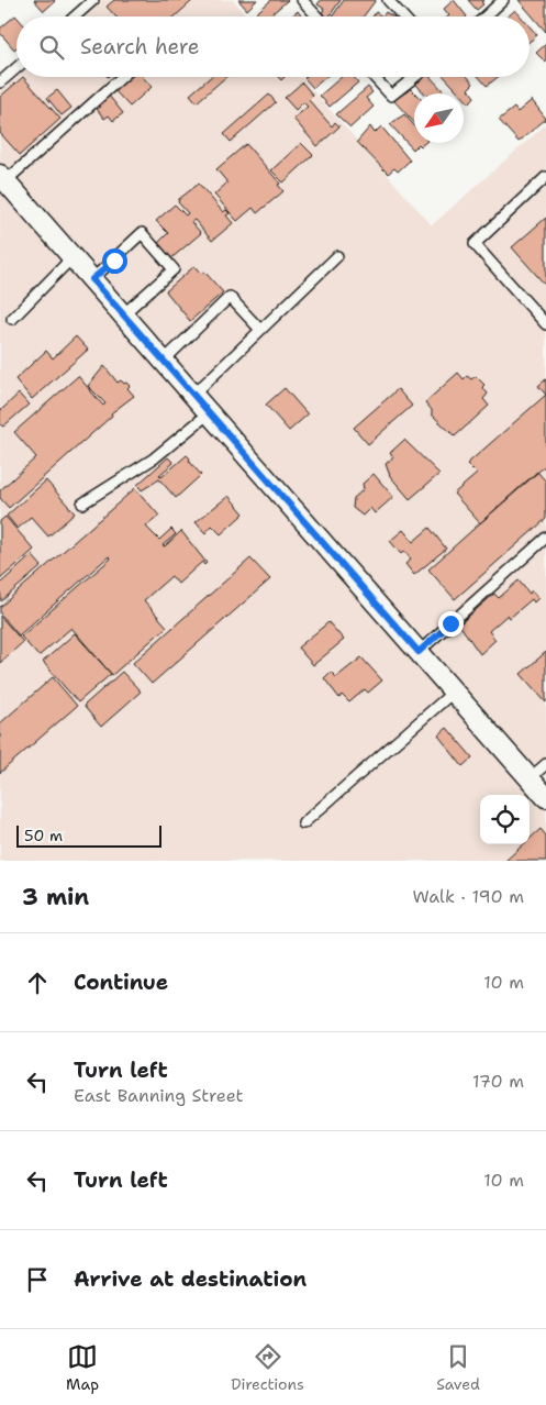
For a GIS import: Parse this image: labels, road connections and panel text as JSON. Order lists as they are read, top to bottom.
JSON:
{
  "scale_bar": "50 m",
  "north": "bottom left",
  "page": {
    "search": "Search here",
    "scale": "50 m",
    "heading": ["3 min", "Walk · 190 m"],
    "list": [
      ["Continue", "10 m"],
      ["Turn left", "East Banning Street", "170 m"],
      ["Turn left", "10 m"],
      "Arrive at destination"
    ],
    "nav": ["Map", "Directions", "Saved"]
  }
}
